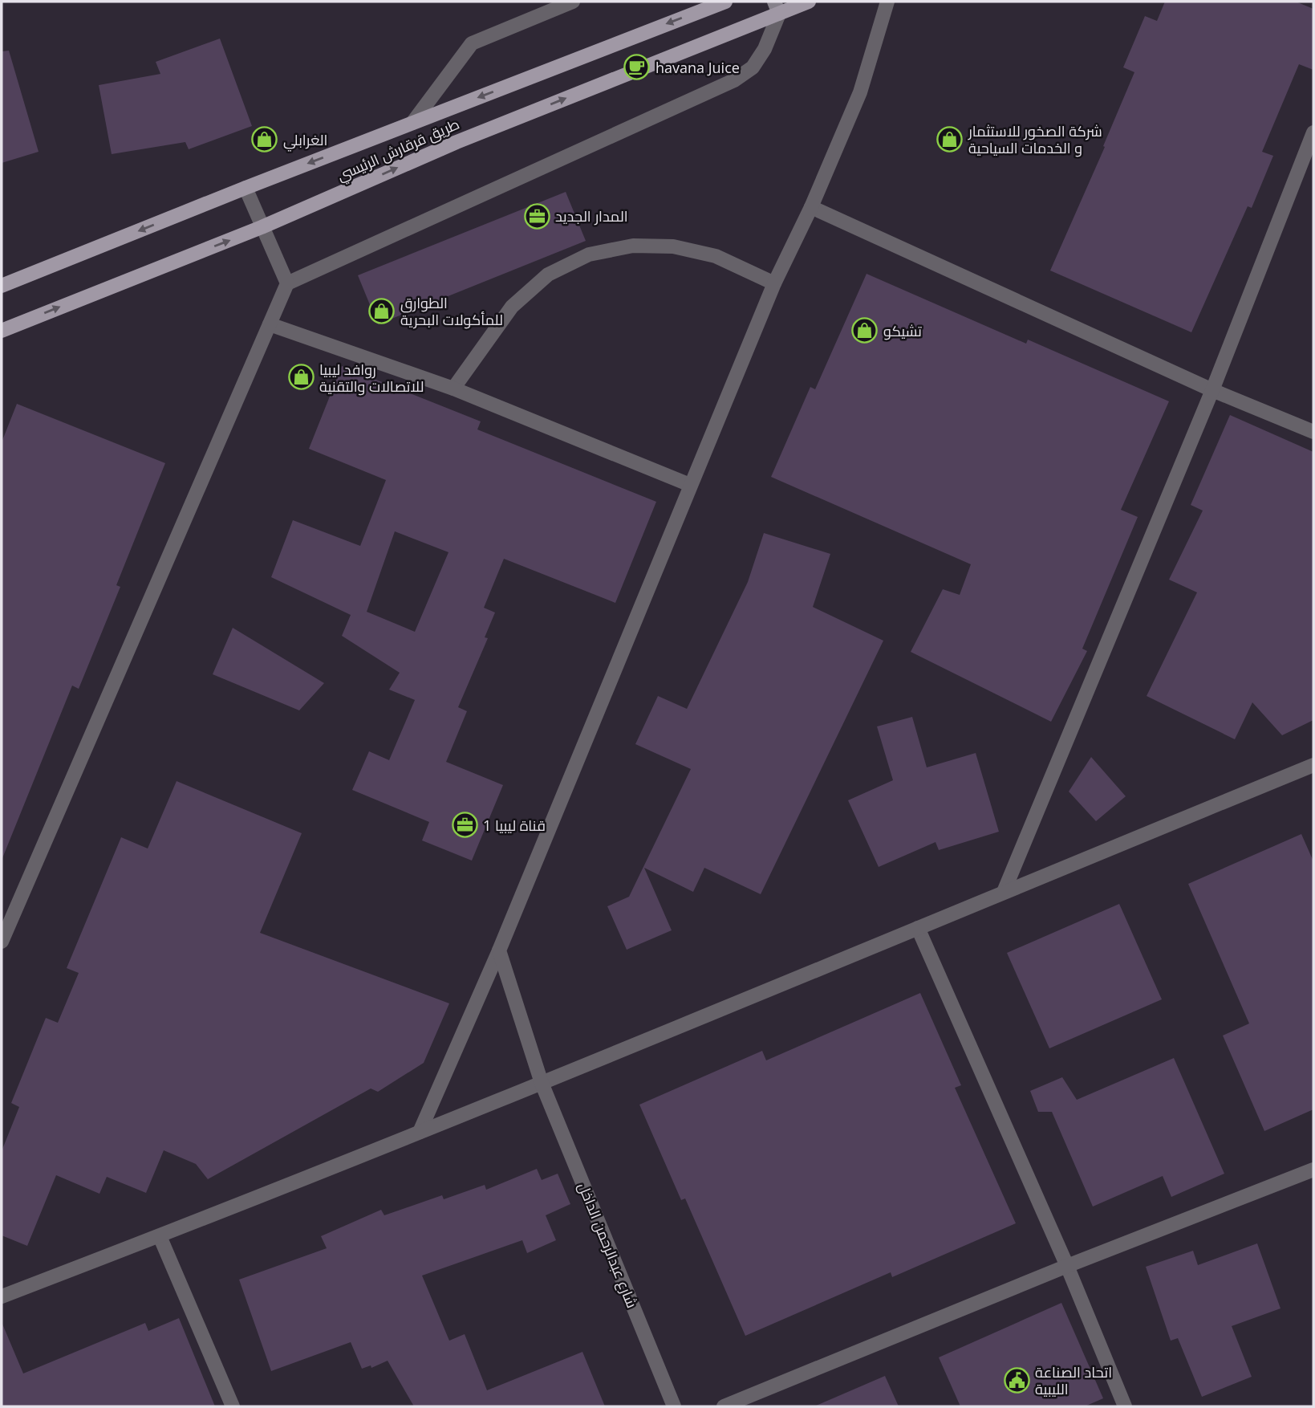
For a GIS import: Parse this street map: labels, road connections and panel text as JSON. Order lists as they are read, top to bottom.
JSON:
{
  "streets": {
    "main road": ["طريق قرقارش الرئيسي"],
    "street": ["شارع عبدالرحمن الداخل"]
  },
  "places": {
    "cafe": ["havana Juice"],
    "shop": [
      "شركة الصخور للاستثمار و الخدمات السياحية",
      "الغرابلي",
      "الطوارق للمأكولات البحرية",
      "تشيكو",
      "روافد ليبيا للاتصالات والتقنية"
    ],
    "office": ["المدار الجديد", "قناة ليبيا 1"],
    "public building": ["اتحاد الصناعة الليبية"]
  }
}
